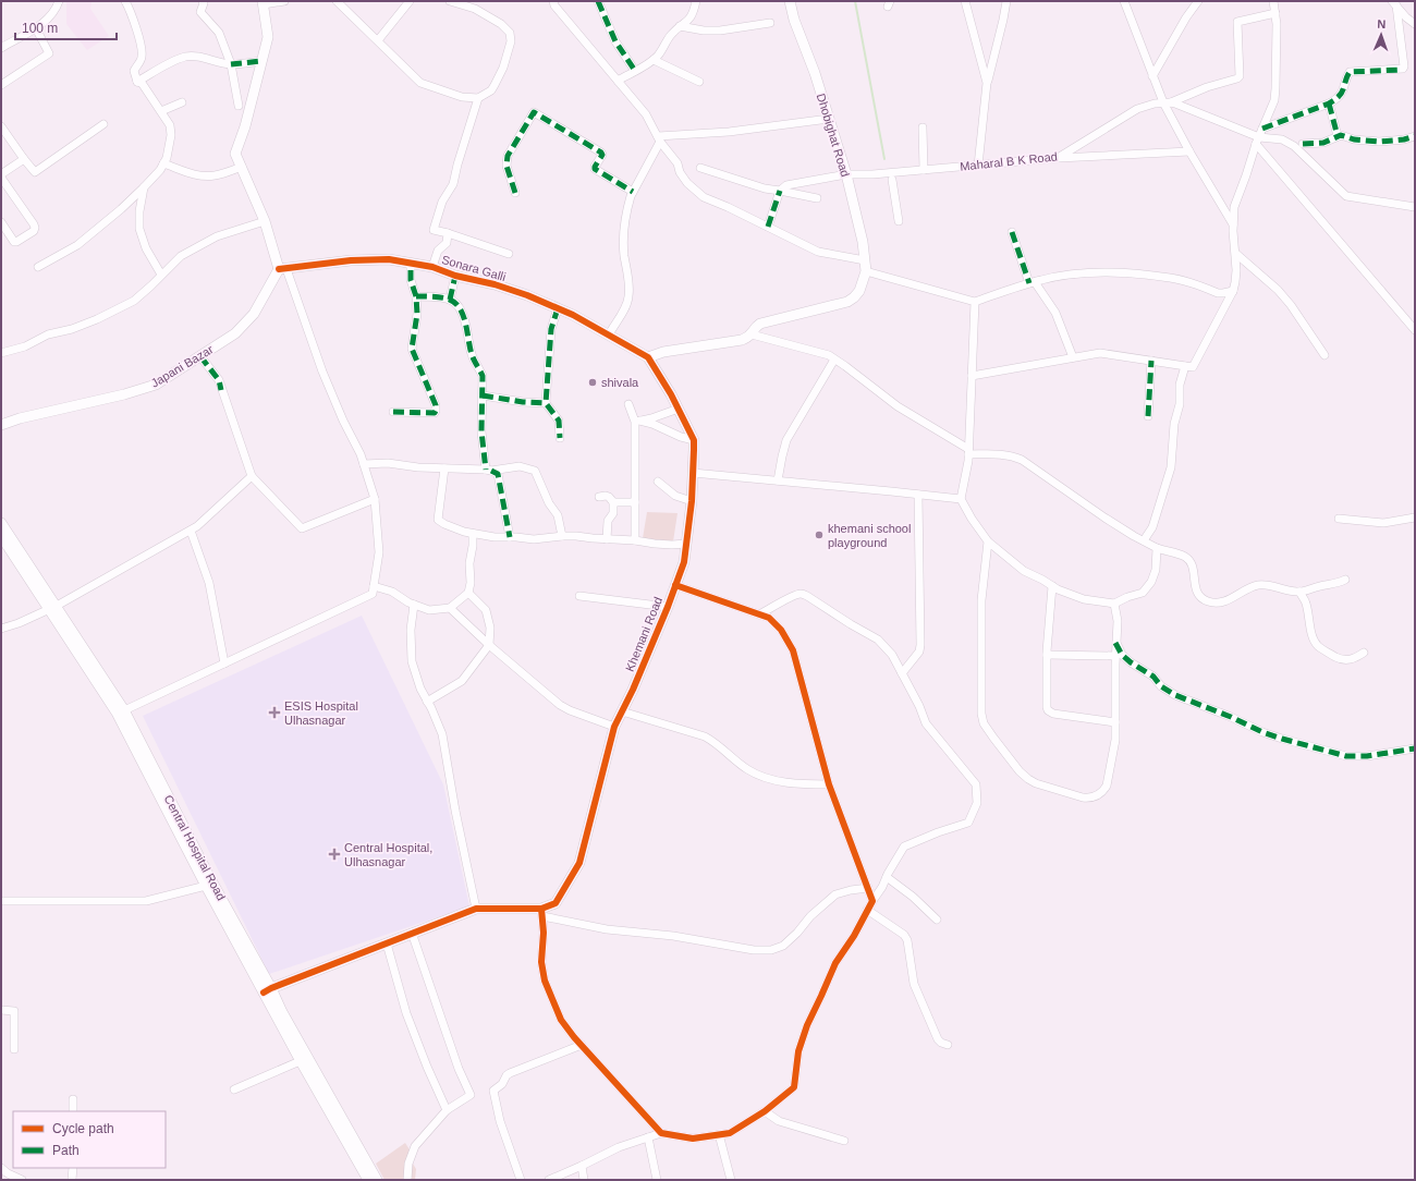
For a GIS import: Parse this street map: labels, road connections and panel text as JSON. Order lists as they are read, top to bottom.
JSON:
{
  "streets": {
    "street": [
      "Dhobighat Road",
      "Maharal B K Road",
      "Sonara Galli",
      "Japani Bazar",
      "Khemani Road",
      "Central Hospital Road"
    ]
  },
  "crossings": [
    ["Dhobighat Road", "Maharal B K Road"],
    ["Sonara Galli", "Japani Bazar"],
    ["Sonara Galli", "Khemani Road"]
  ],
  "places": {
    "other": ["shivala", "khemani school playground"],
    "health": ["ESIS Hospital Ulhasnagar", "Central Hospital, Ulhasnagar"]
  },
  "legend": ["Cycle path", "Path"],
  "scale_bar": "100 m",
  "north": "top"
}
